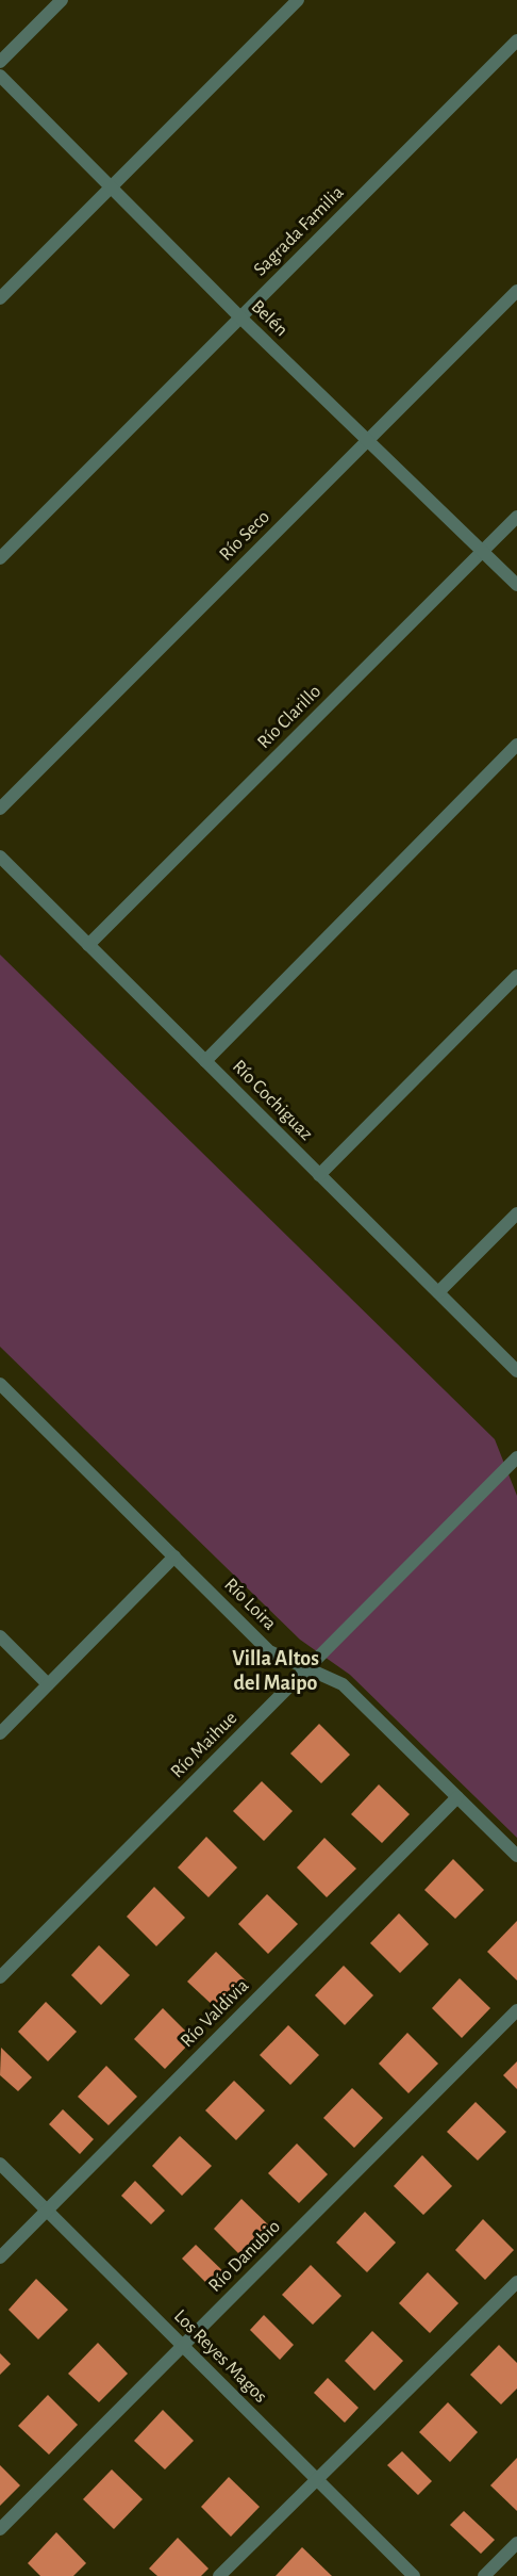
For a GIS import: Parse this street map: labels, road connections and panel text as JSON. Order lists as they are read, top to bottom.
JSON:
{
  "streets": {
    "street": [
      "Sagrada Familia",
      "Belén",
      "Río Seco",
      "Río Clarillo",
      "Río Cochiguaz",
      "Río Loira",
      "Río Maihue",
      "Río Valdivia",
      "Río Danubio",
      "Los Reyes Magos"
    ]
  },
  "crossings": [
    ["Sagrada Familia", "Belén"],
    ["Belén", "Río Seco"],
    ["Belén", "Río Clarillo"],
    ["Río Clarillo", "Río Cochiguaz"],
    ["Río Loira", "Río Maihue"],
    ["Río Loira", "Río Valdivia"],
    ["Río Valdivia", "Los Reyes Magos"],
    ["Río Danubio", "Los Reyes Magos"]
  ],
  "districts": ["Villa Altos del Maipo"]
}
